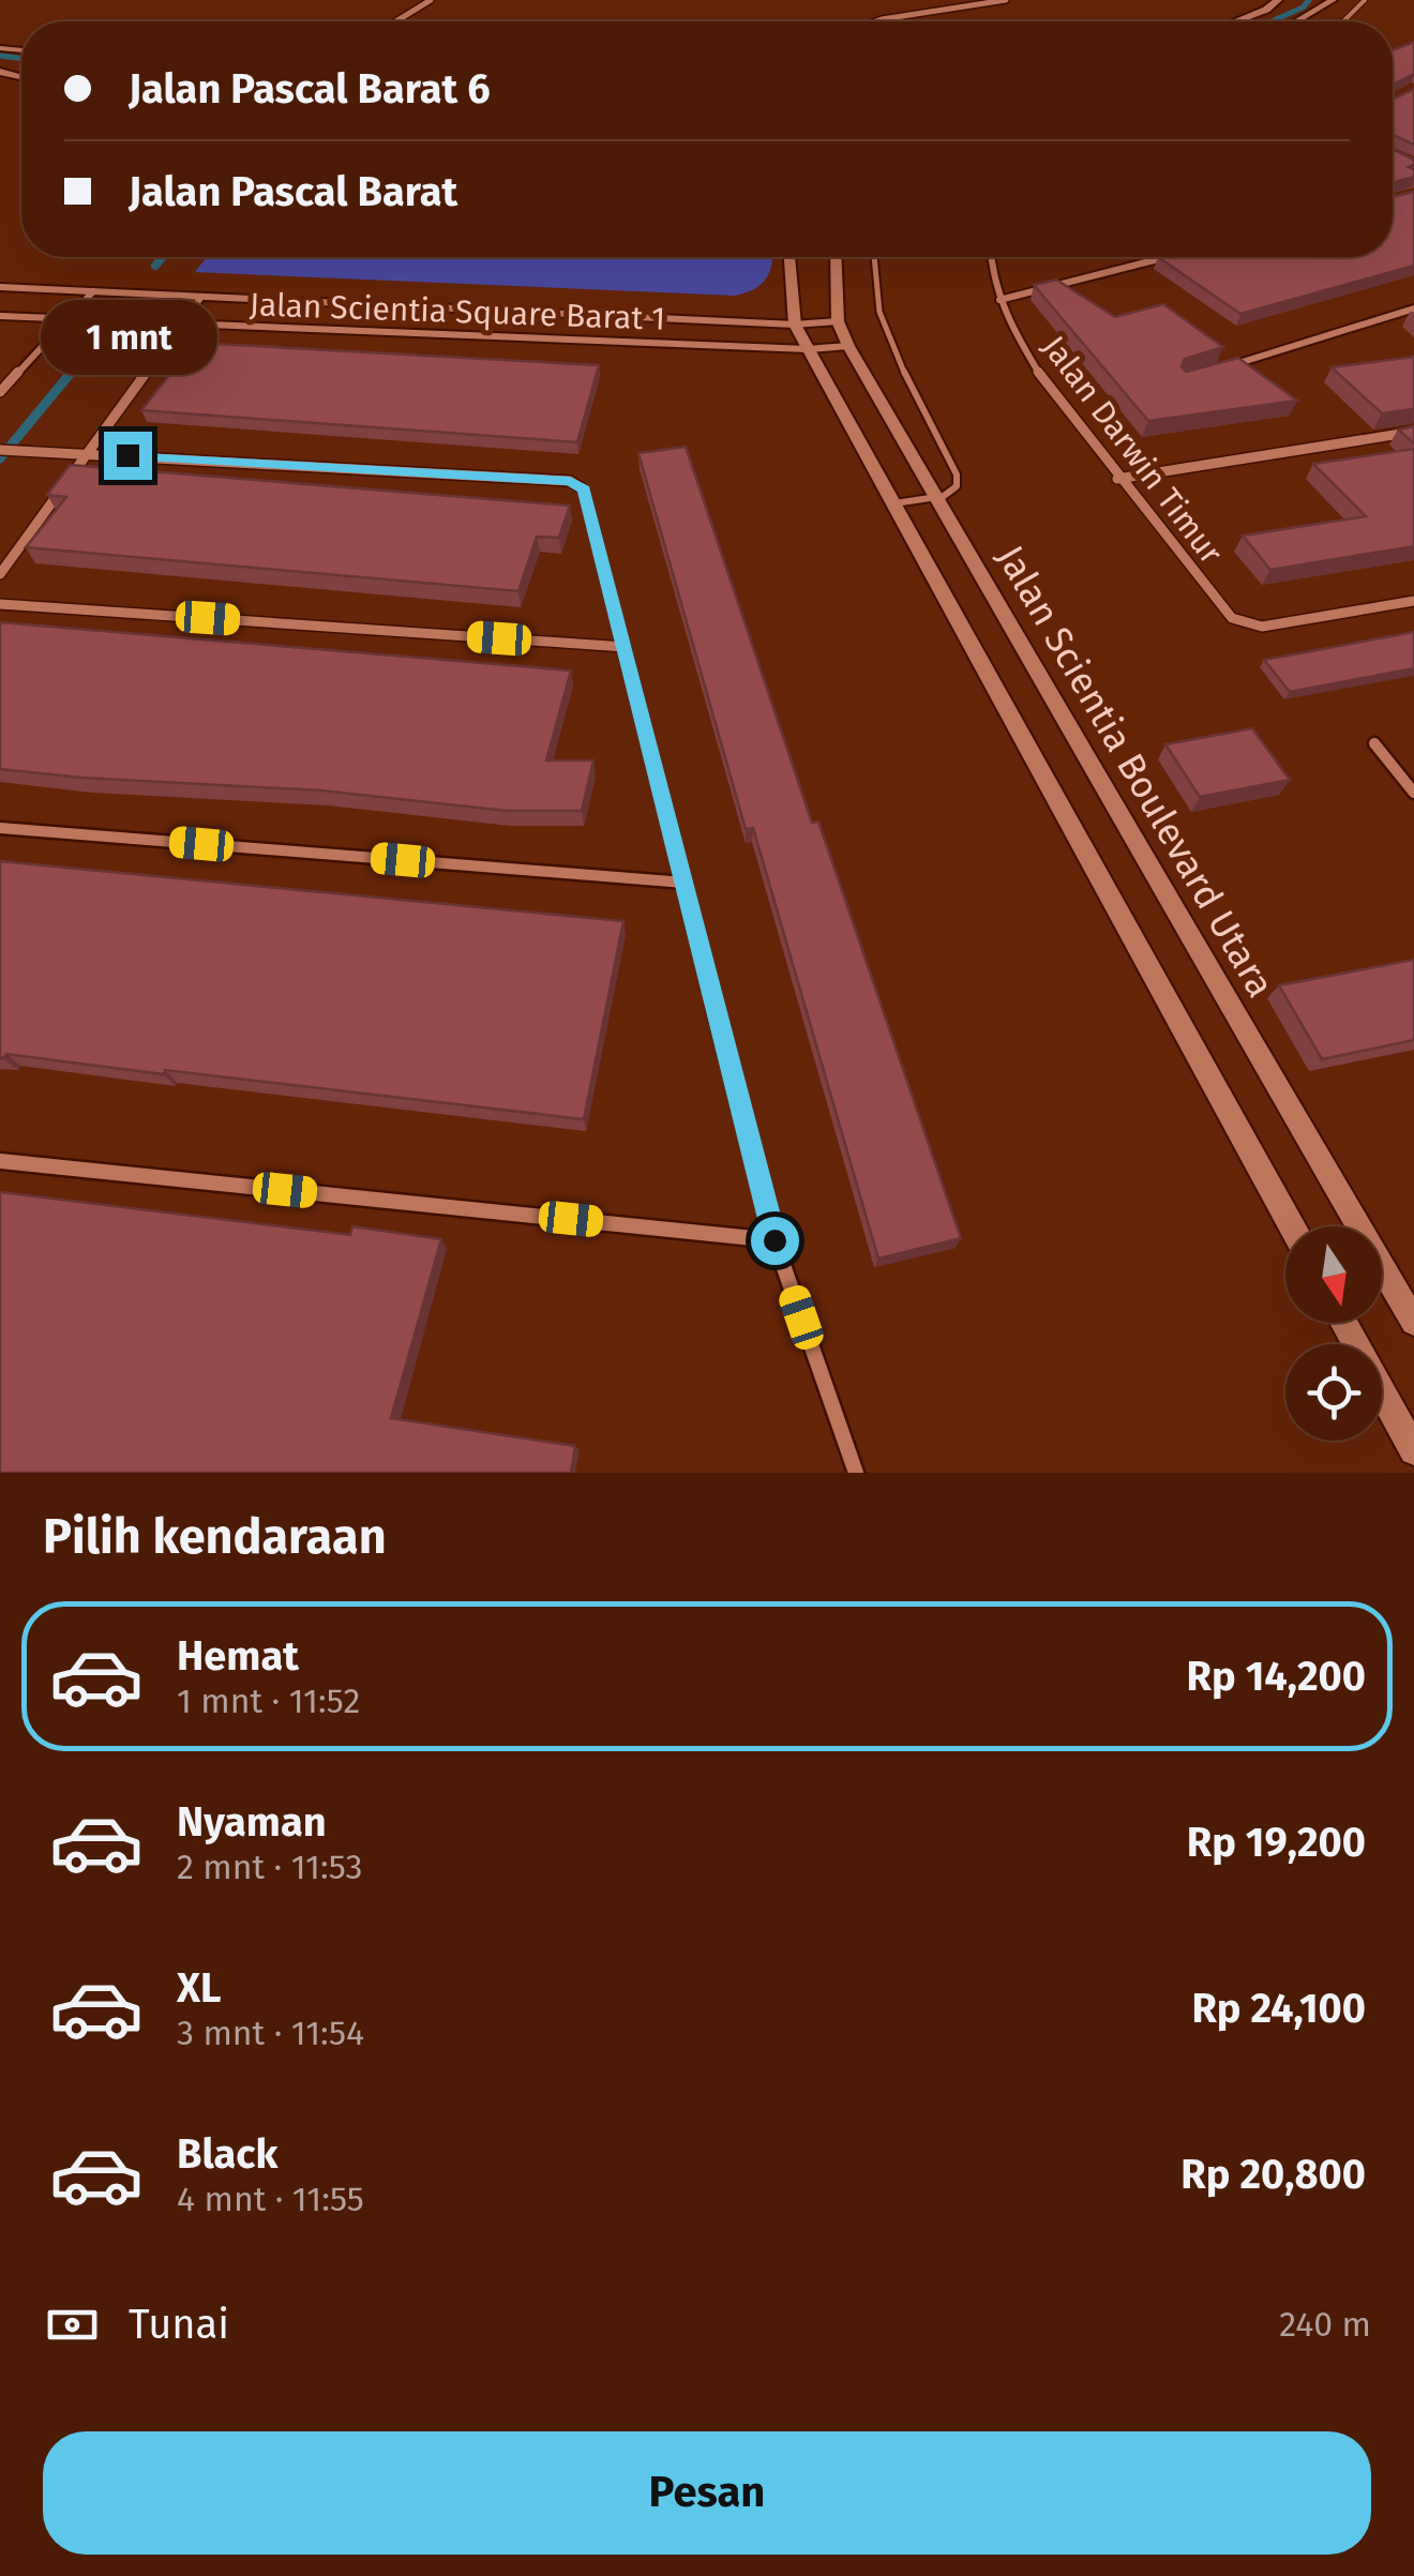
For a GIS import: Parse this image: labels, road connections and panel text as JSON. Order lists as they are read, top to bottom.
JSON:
{
  "streets": {
    "street": ["Jalan Scientia Square Barat 1", "Jalan Darwin Timur", "Jalan Scientia Boulevard Utara"]
  },
  "crossings": [
    ["Jalan Scientia Square Barat 1", "Jalan Scientia Boulevard Utara"]
  ],
  "north": "bottom",
  "page": {
    "banner": ["Jalan Pascal Barat 6", "Jalan Pascal Barat"],
    "bubble": "1 mnt",
    "heading": "Pilih kendaraan",
    "list": [
      {
        "name": "Hemat",
        "note": "1 mnt · 11:52",
        "value": "Rp 14,200"
      },
      {
        "name": "Nyaman",
        "note": "2 mnt · 11:53",
        "value": "Rp 19,200"
      },
      {
        "name": "XL",
        "note": "3 mnt · 11:54",
        "value": "Rp 24,100"
      },
      {
        "name": "Black",
        "note": "4 mnt · 11:55",
        "value": "Rp 20,800"
      }
    ],
    "pay": ["Tunai", "240 m"],
    "buttons": "Pesan"
  }
}
